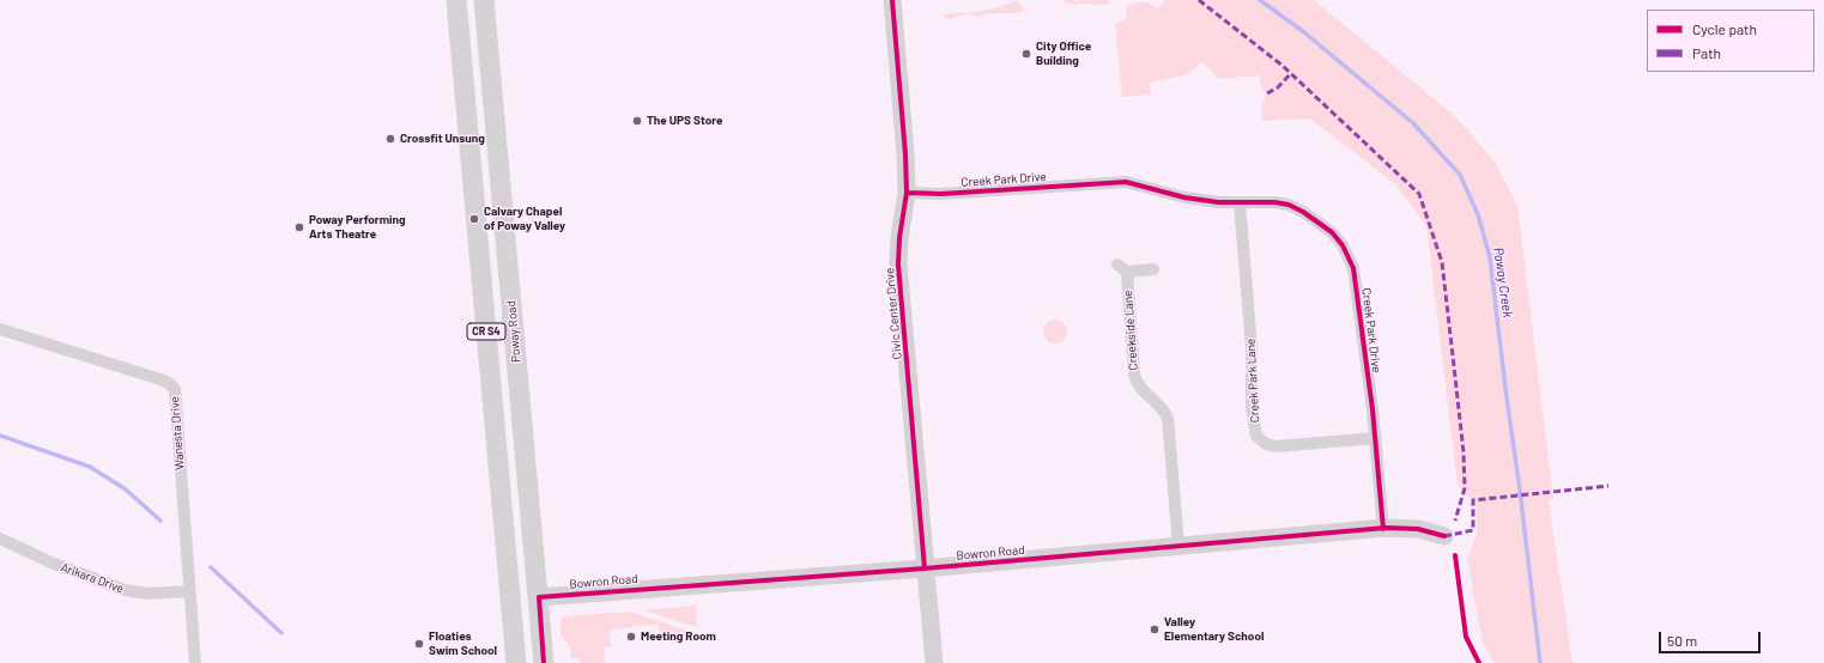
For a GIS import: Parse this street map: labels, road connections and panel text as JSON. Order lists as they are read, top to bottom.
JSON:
{
  "streets": {
    "main road": ["CR S4", "Poway Road"],
    "street": [
      "Creek Park Drive",
      "Civic Center Drive",
      "Creekside Lane",
      "Creek Park Lane",
      "Wanesta Drive",
      "Bowron Road",
      "Arikara Drive"
    ]
  },
  "crossings": [
    ["Creek Park Drive", "Civic Center Drive"],
    ["Creek Park Drive", "Creek Park Lane"],
    ["Creek Park Drive", "Bowron Road"],
    ["Civic Center Drive", "Bowron Road"],
    ["Creekside Lane", "Bowron Road"],
    ["Poway Road", "Bowron Road"],
    ["Wanesta Drive", "Arikara Drive"]
  ],
  "water": ["Poway Creek"],
  "places": [
    "City Office Building",
    "The UPS Store",
    "Crossfit Unsung",
    "Calvary Chapel of Poway Valley",
    "Poway Performing Arts Theatre",
    "Valley Elementary School",
    "Meeting Room",
    "Floaties Swim School"
  ],
  "legend": ["Cycle path", "Path"],
  "scale_bar": "50 m"
}
